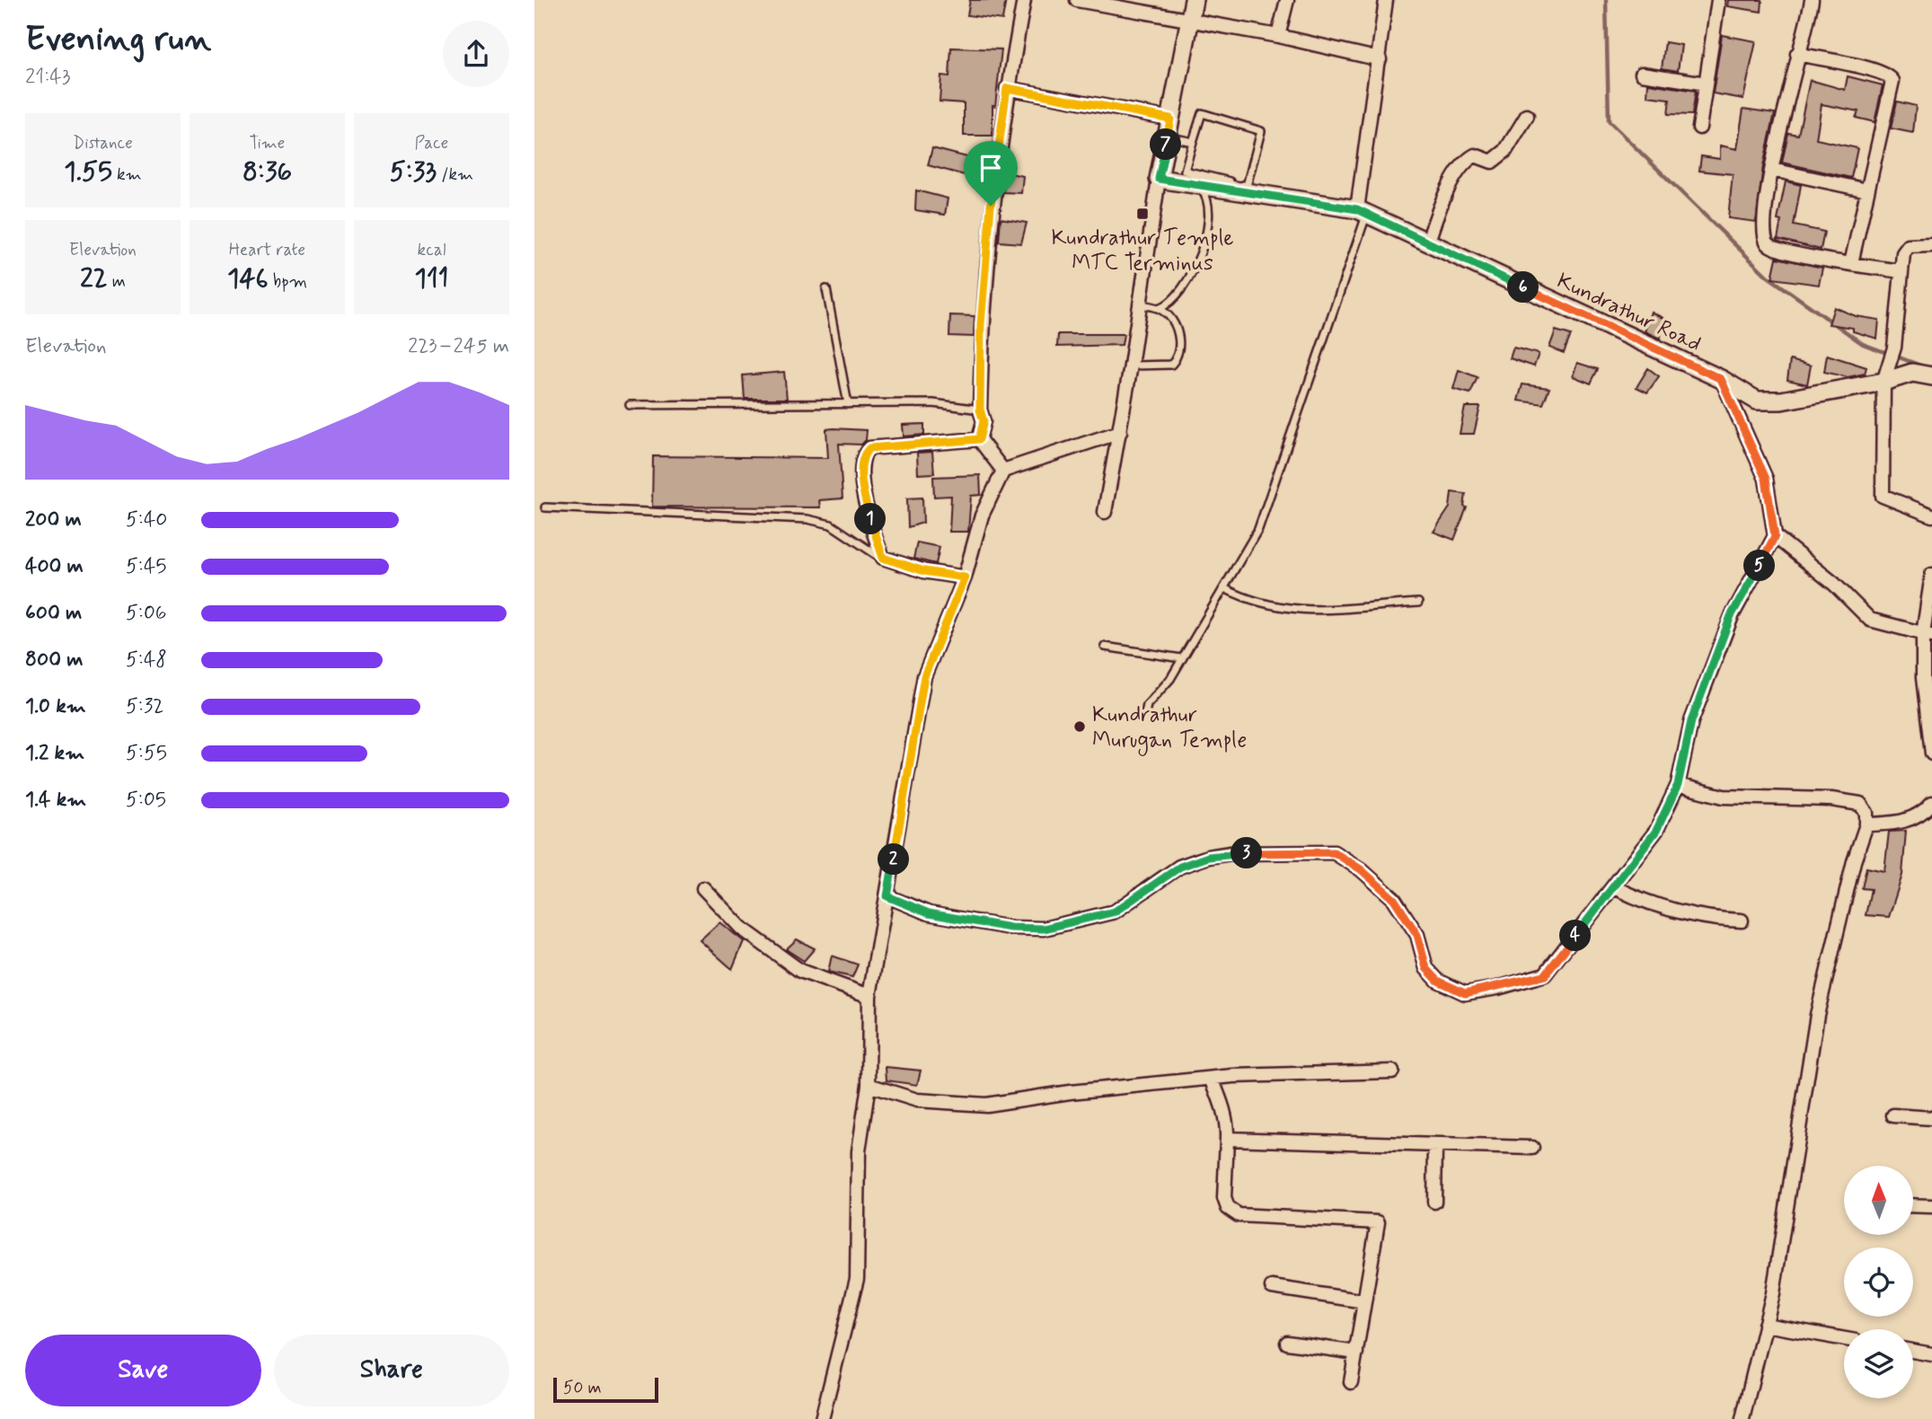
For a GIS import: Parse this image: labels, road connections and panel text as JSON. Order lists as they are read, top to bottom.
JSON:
{
  "streets": {
    "street": ["Kundrathur Road"]
  },
  "places": {
    "transit": ["Kundrathur Temple MTC Terminus"],
    "other": ["Kundrathur Murugan Temple"]
  },
  "scale_bar": "50 m",
  "north": "top",
  "page": {
    "heading": ["Evening run", "21:43"],
    "stats": [
      ["Distance", "1.55 km"],
      ["Time", "8:36"],
      ["Pace", "5:33 /km"],
      ["Elevation", "22 m"],
      ["Heart rate", "146 bpm"],
      ["kcal", "111"]
    ],
    "pins": [
      "7",
      "6",
      "1",
      "5",
      "3",
      "2",
      "4"
    ],
    "chart": ["Elevation", "223–245 m"],
    "list": [
      {
        "name": "200 m",
        "note": "5:40"
      },
      {
        "name": "400 m",
        "note": "5:45"
      },
      {
        "name": "600 m",
        "note": "5:06"
      },
      {
        "name": "800 m",
        "note": "5:48"
      },
      {
        "name": "1.0 km",
        "note": "5:32"
      },
      {
        "name": "1.2 km",
        "note": "5:55"
      },
      {
        "name": "1.4 km",
        "note": "5:05"
      }
    ],
    "buttons": ["Save", "Share"],
    "scale": "50 m"
  }
}
